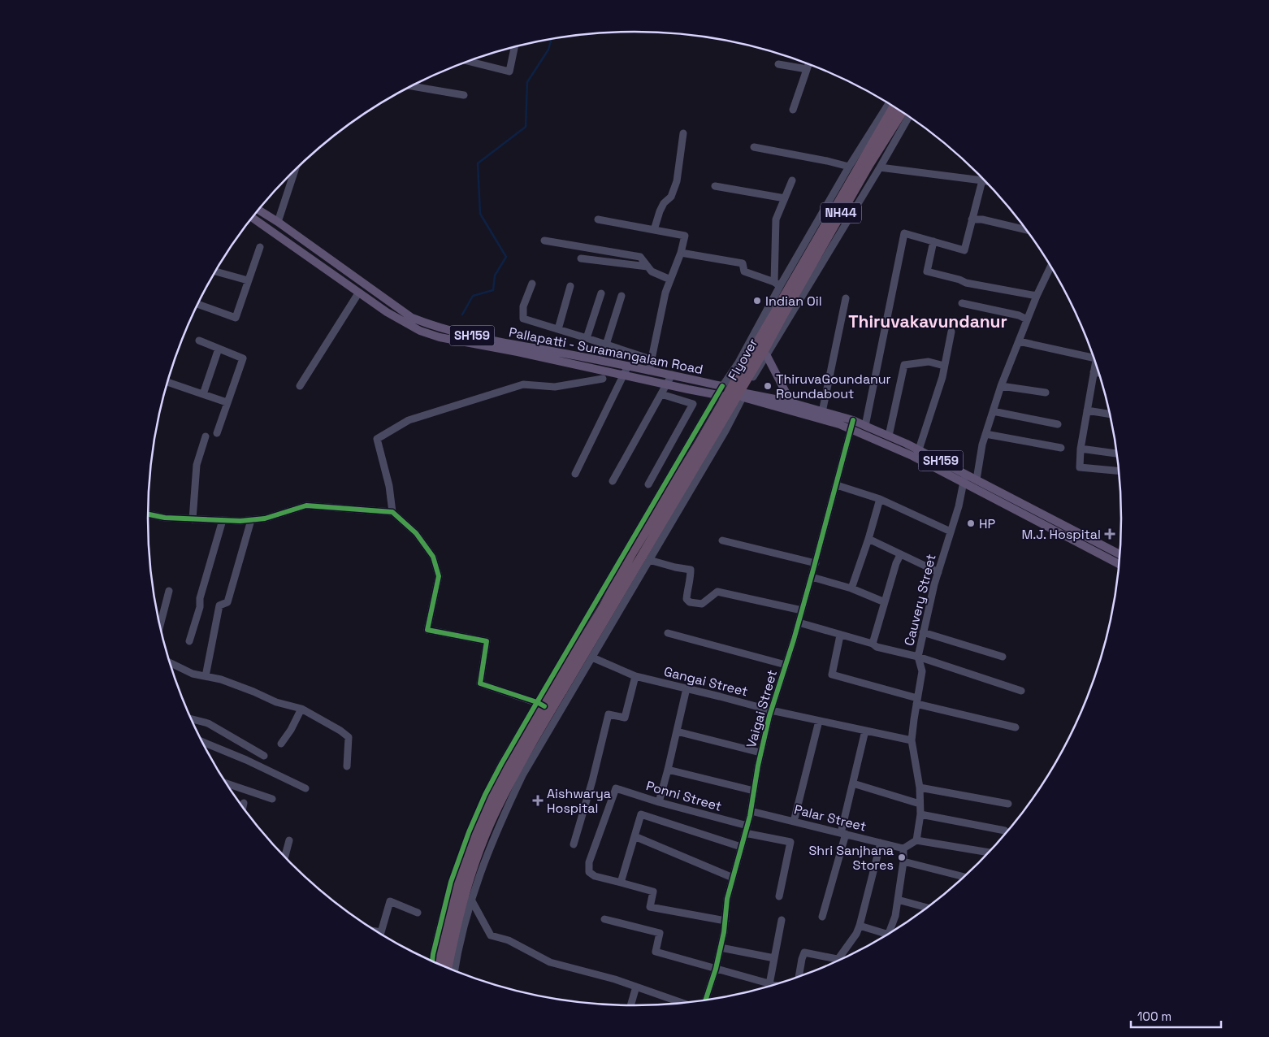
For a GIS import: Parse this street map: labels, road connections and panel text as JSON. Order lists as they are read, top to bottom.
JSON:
{
  "streets": {
    "highway": ["NH44", "Flyover"],
    "main road": ["SH159", "Pallapatti - Suramangalam Road"],
    "street": [
      "Cauvery Street",
      "Gangai Street",
      "Vaigai Street",
      "Ponni Street",
      "Palar Street"
    ]
  },
  "crossings": [
    ["NH44", "Flyover"],
    ["SH159", "Pallapatti - Suramangalam Road"],
    ["SH159", "Cauvery Street"],
    ["SH159", "Vaigai Street"],
    ["Cauvery Street", "Gangai Street"],
    ["Gangai Street", "Vaigai Street"],
    ["Vaigai Street", "Ponni Street"],
    ["Vaigai Street", "Palar Street"]
  ],
  "districts": ["Thiruvakavundanur"],
  "places": {
    "other": [
      "Indian Oil",
      "ThiruvaGoundanur Roundabout",
      "HP",
      "Shri Sanjhana Stores"
    ],
    "health": ["M.J. Hospital", "Aishwarya Hospital"]
  },
  "scale_bar": "100 m"
}
